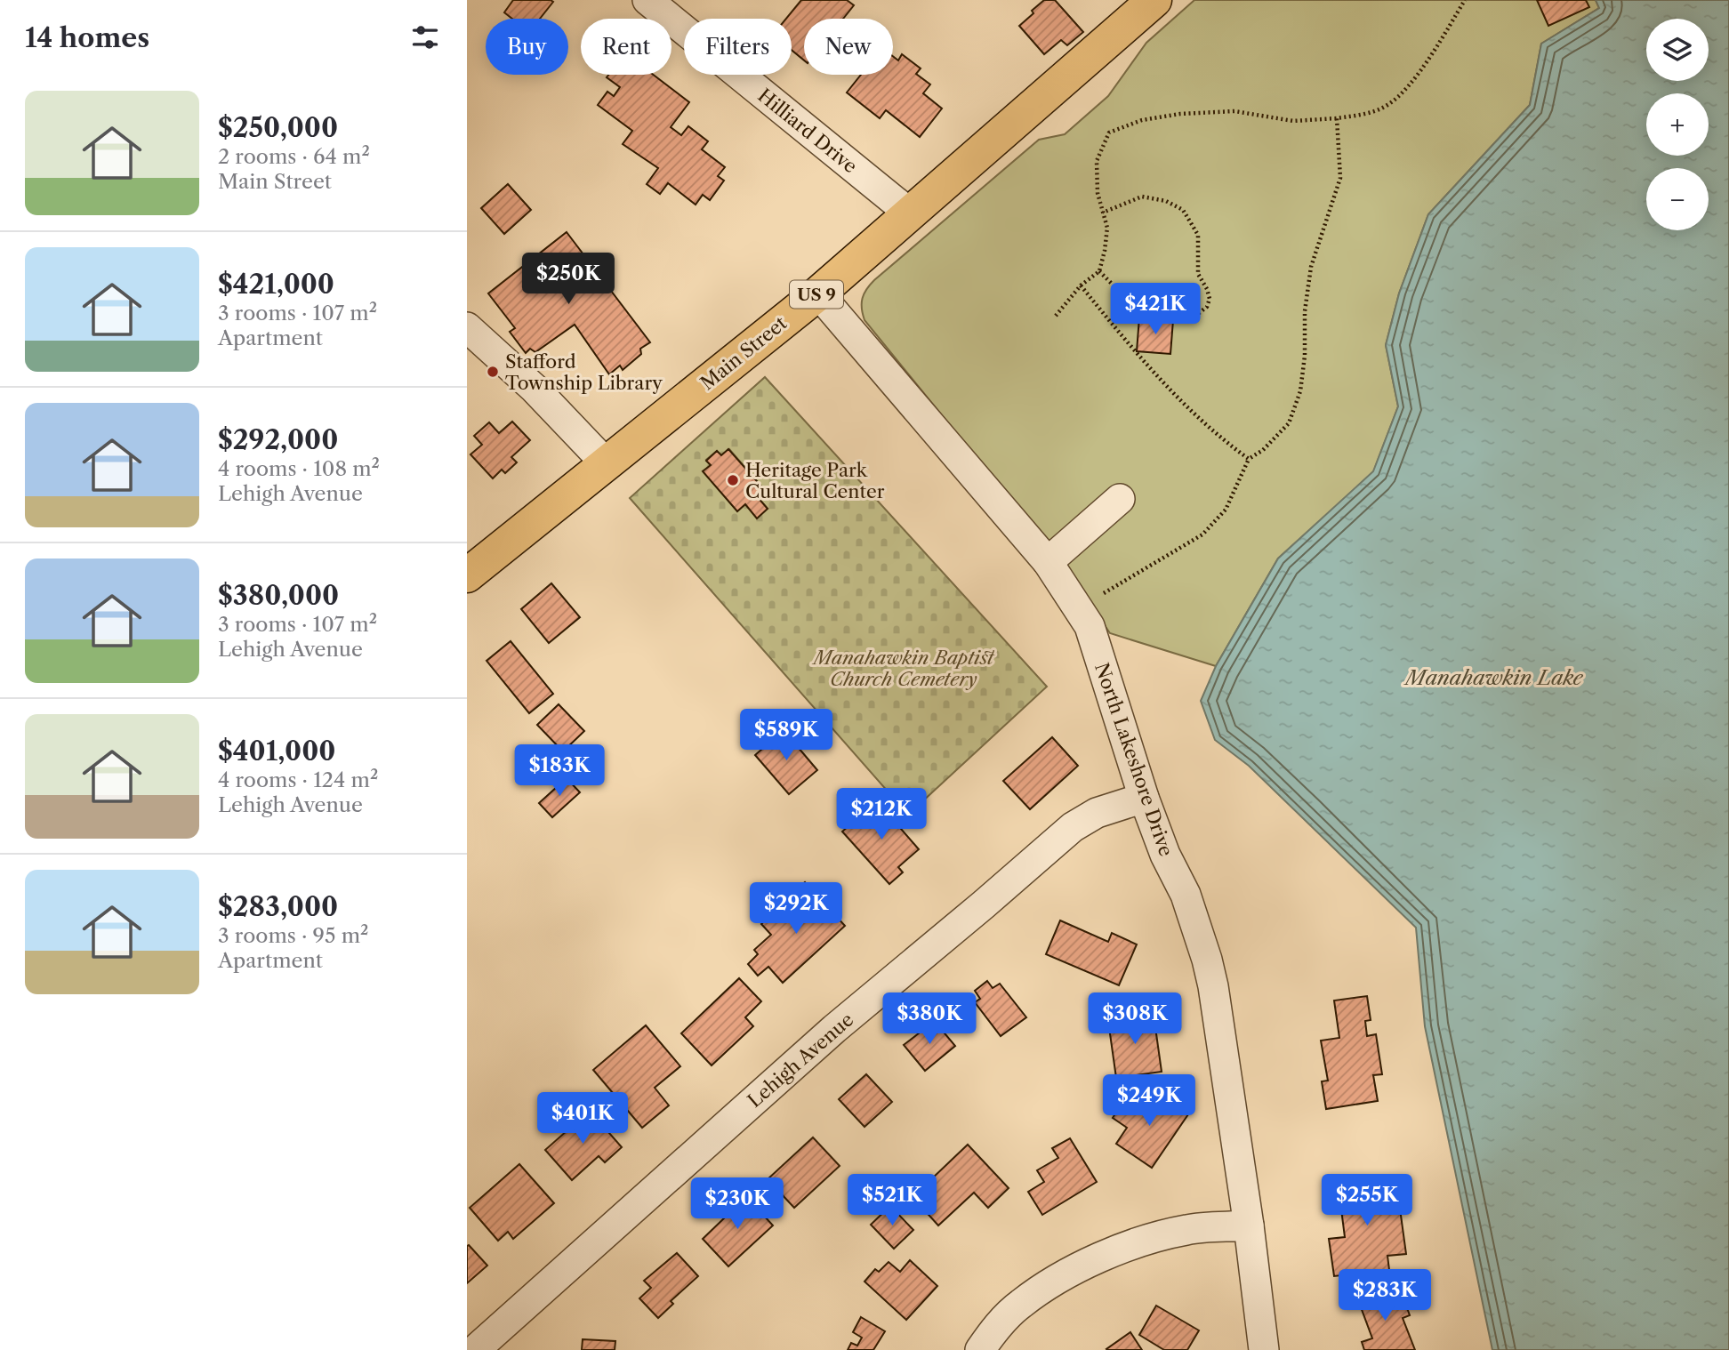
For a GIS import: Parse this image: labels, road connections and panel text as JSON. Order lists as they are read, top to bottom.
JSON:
{
  "streets": {
    "highway": ["US 9", "Main Street"],
    "street": ["Hilliard Drive", "North Lakeshore Drive", "Lehigh Avenue"]
  },
  "crossings": [
    ["Hilliard Drive", "Main Street"],
    ["Main Street", "North Lakeshore Drive"],
    ["North Lakeshore Drive", "Lehigh Avenue"]
  ],
  "water": ["Manahawkin Lake"],
  "parks": ["Manahawkin Baptist Church Cemetery"],
  "places": ["Stafford Township Library", "Heritage Park Cultural Center"],
  "page": {
    "heading": "14 homes",
    "map_buttons": ["+", "−"],
    "chip": [
      "Buy",
      "Rent",
      "Filters",
      "New"
    ],
    "list": [
      {
        "name": "$250,000",
        "note": "2 rooms · 64 m² · Main Street"
      },
      {
        "name": "$421,000",
        "note": "3 rooms · 107 m² · Apartment"
      },
      {
        "name": "$292,000",
        "note": "4 rooms · 108 m² · Lehigh Avenue"
      },
      {
        "name": "$380,000",
        "note": "3 rooms · 107 m² · Lehigh Avenue"
      },
      {
        "name": "$401,000",
        "note": "4 rooms · 124 m² · Lehigh Avenue"
      },
      {
        "name": "$283,000",
        "note": "3 rooms · 95 m² · Apartment"
      }
    ],
    "price": [
      "$250K",
      "$421K",
      "$589K",
      "$183K",
      "$212K",
      "$292K",
      "$380K",
      "$308K",
      "$249K",
      "$401K",
      "$521K",
      "$255K",
      "$230K",
      "$283K"
    ]
  }
}
